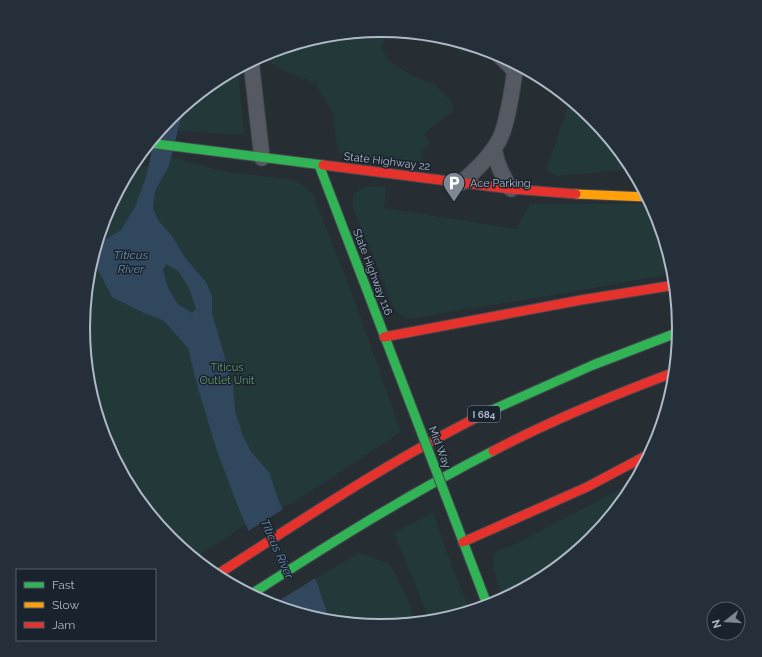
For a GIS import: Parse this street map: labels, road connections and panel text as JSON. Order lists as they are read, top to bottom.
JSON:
{
  "streets": {
    "main road": [
      "State Highway 22",
      "State Highway 116",
      "I 684",
      "Mid Way"
    ]
  },
  "crossings": [
    ["State Highway 22", "State Highway 116"],
    ["State Highway 116", "Mid Way"]
  ],
  "water": ["Titicus River"],
  "parks": ["Titicus Outlet Unit"],
  "places": {
    "parking": ["Ace Parking"]
  },
  "legend": ["Fast", "Slow", "Jam"],
  "north": "left"
}
